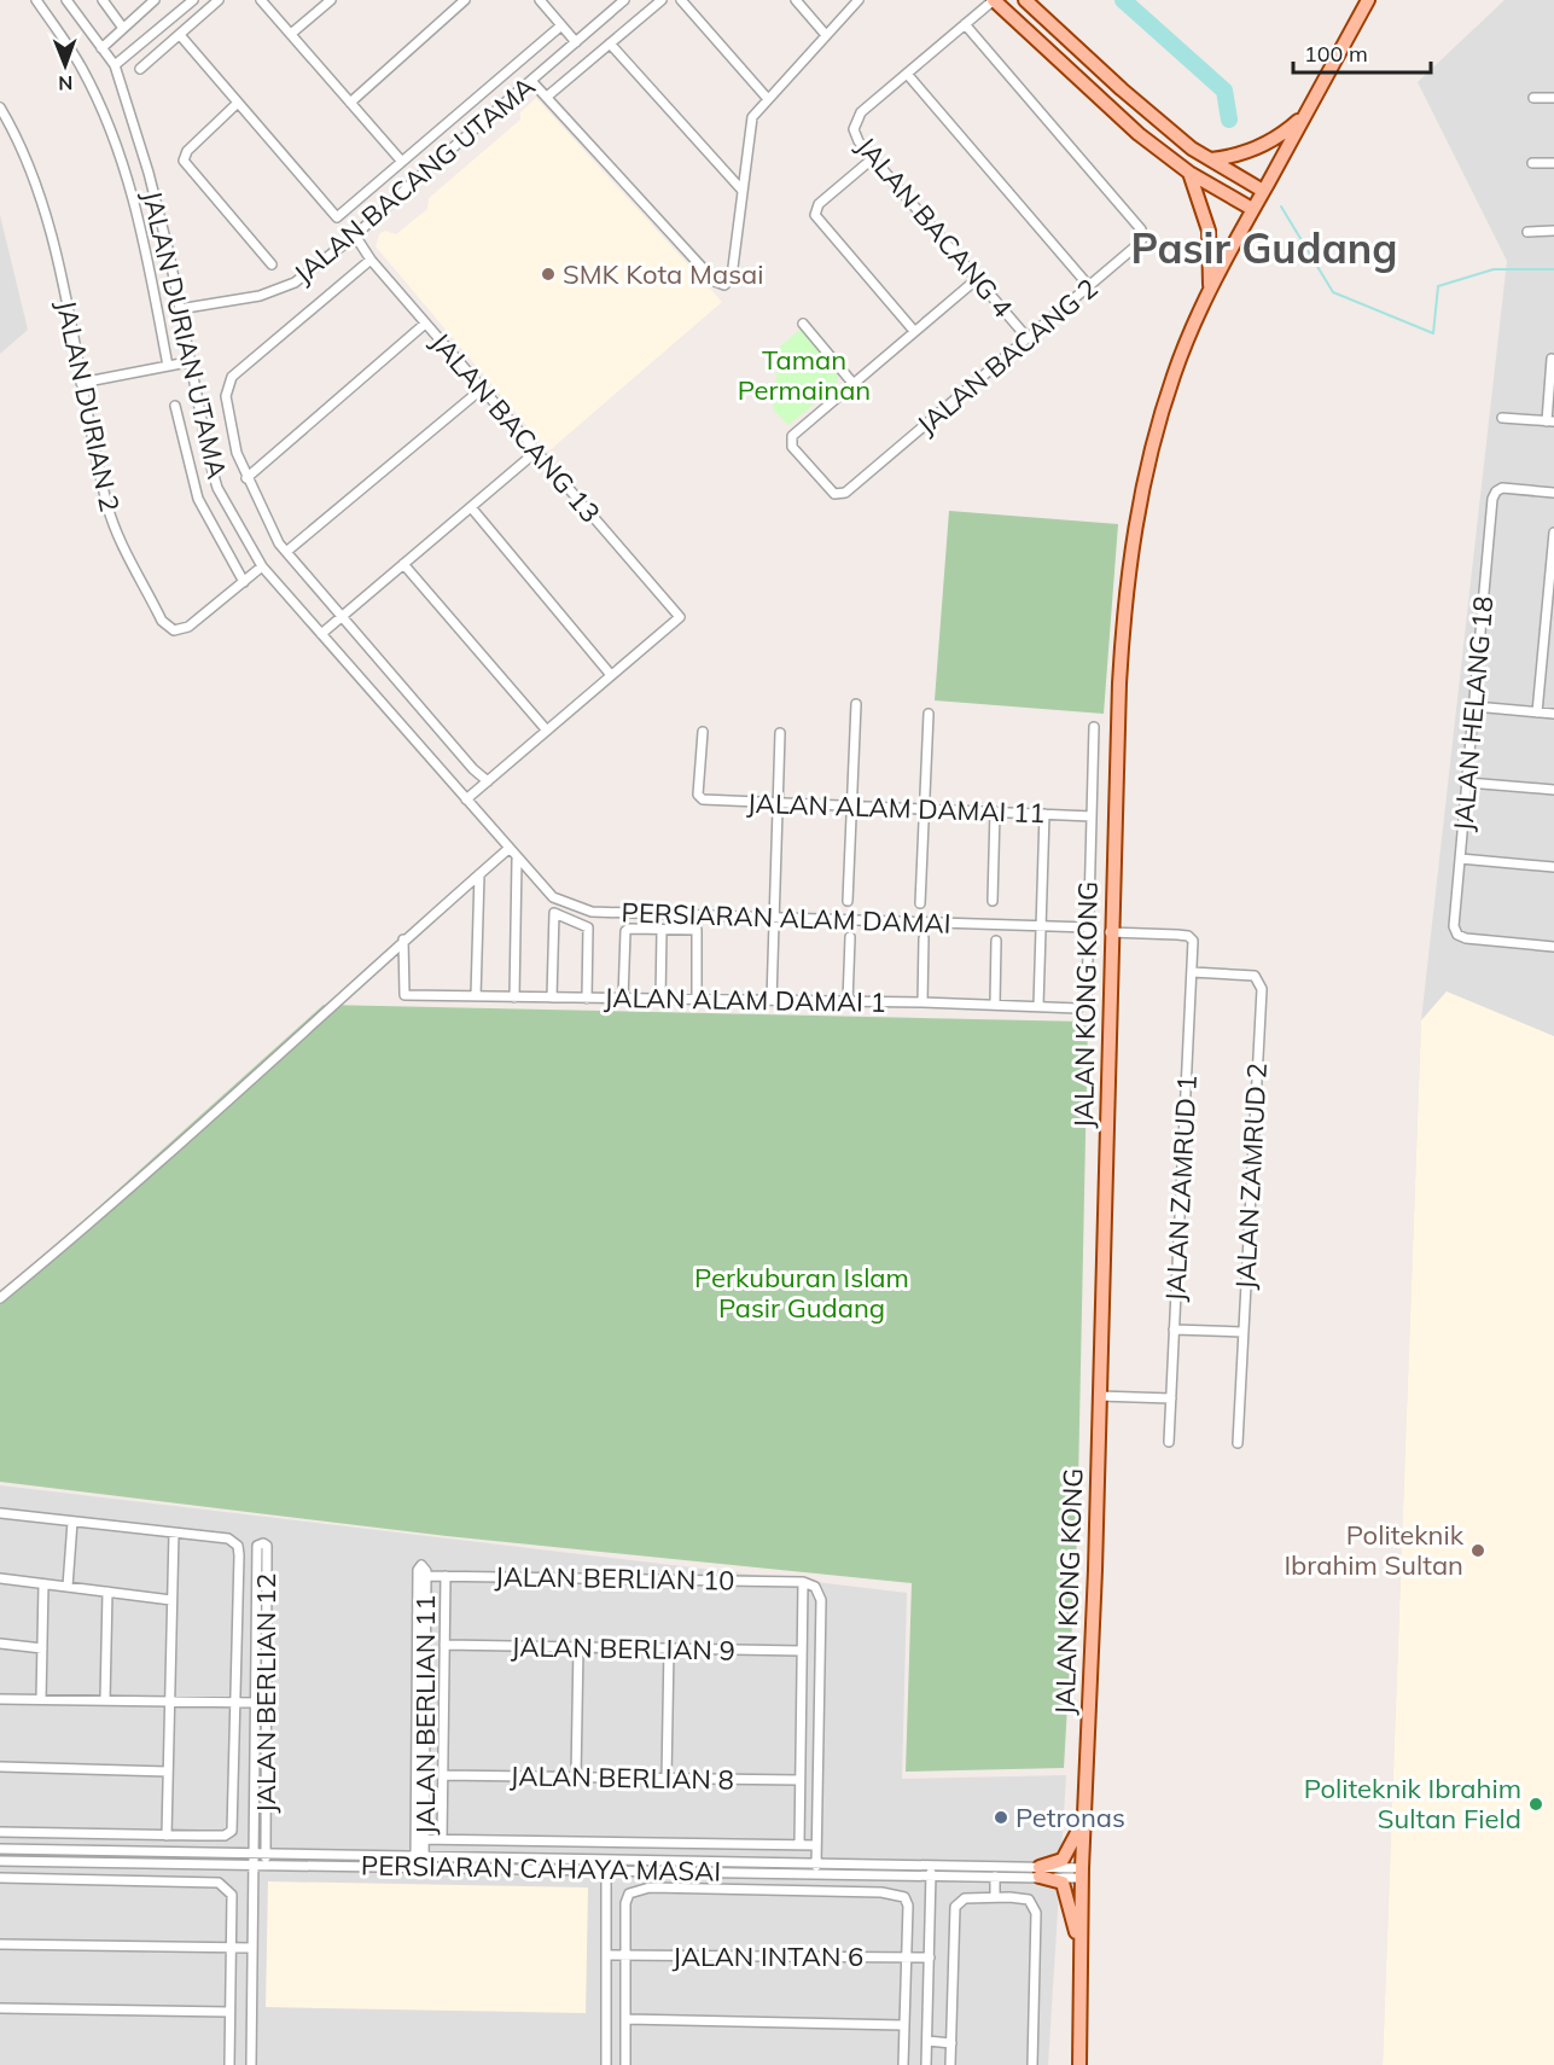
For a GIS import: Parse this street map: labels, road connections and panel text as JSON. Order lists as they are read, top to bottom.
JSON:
{
  "streets": {
    "main road": ["JALAN KONG KONG"],
    "street": [
      "JALAN BACANG UTAMA",
      "JALAN BACANG 4",
      "JALAN DURIAN UTAMA",
      "JALAN BACANG 2",
      "JALAN DURIAN 2",
      "JALAN BACANG 13",
      "JALAN HELANG 18",
      "JALAN ALAM DAMAI 11",
      "PERSIARAN ALAM DAMAI",
      "JALAN ALAM DAMAI 1",
      "JALAN ZAMRUD 2",
      "JALAN ZAMRUD 1",
      "JALAN BERLIAN 10",
      "JALAN BERLIAN 9",
      "JALAN BERLIAN 12",
      "JALAN BERLIAN 11",
      "JALAN BERLIAN 8",
      "PERSIARAN CAHAYA MASAI",
      "JALAN INTAN 6"
    ]
  },
  "crossings": [
    ["JALAN BACANG UTAMA", "JALAN DURIAN UTAMA"],
    ["JALAN BACANG UTAMA", "JALAN BACANG 13"],
    ["JALAN BACANG 4", "JALAN BACANG 2"],
    ["JALAN DURIAN UTAMA", "JALAN DURIAN 2"],
    ["JALAN DURIAN UTAMA", "PERSIARAN ALAM DAMAI"],
    ["PERSIARAN ALAM DAMAI", "JALAN ALAM DAMAI 1"],
    ["JALAN KONG KONG", "JALAN ZAMRUD 1"],
    ["JALAN KONG KONG", "PERSIARAN CAHAYA MASAI"],
    ["JALAN ZAMRUD 2", "JALAN ZAMRUD 1"],
    ["JALAN BERLIAN 10", "JALAN BERLIAN 11"],
    ["JALAN BERLIAN 12", "PERSIARAN CAHAYA MASAI"],
    ["JALAN BERLIAN 11", "PERSIARAN CAHAYA MASAI"]
  ],
  "districts": ["Pasir Gudang"],
  "parks": ["Taman Permainan", "Perkuburan Islam Pasir Gudang"],
  "places": [
    "SMK Kota Masai",
    "Politeknik Ibrahim Sultan",
    "Politeknik Ibrahim Sultan Field",
    "Petronas"
  ],
  "scale_bar": "100 m",
  "north": "bottom"
}
